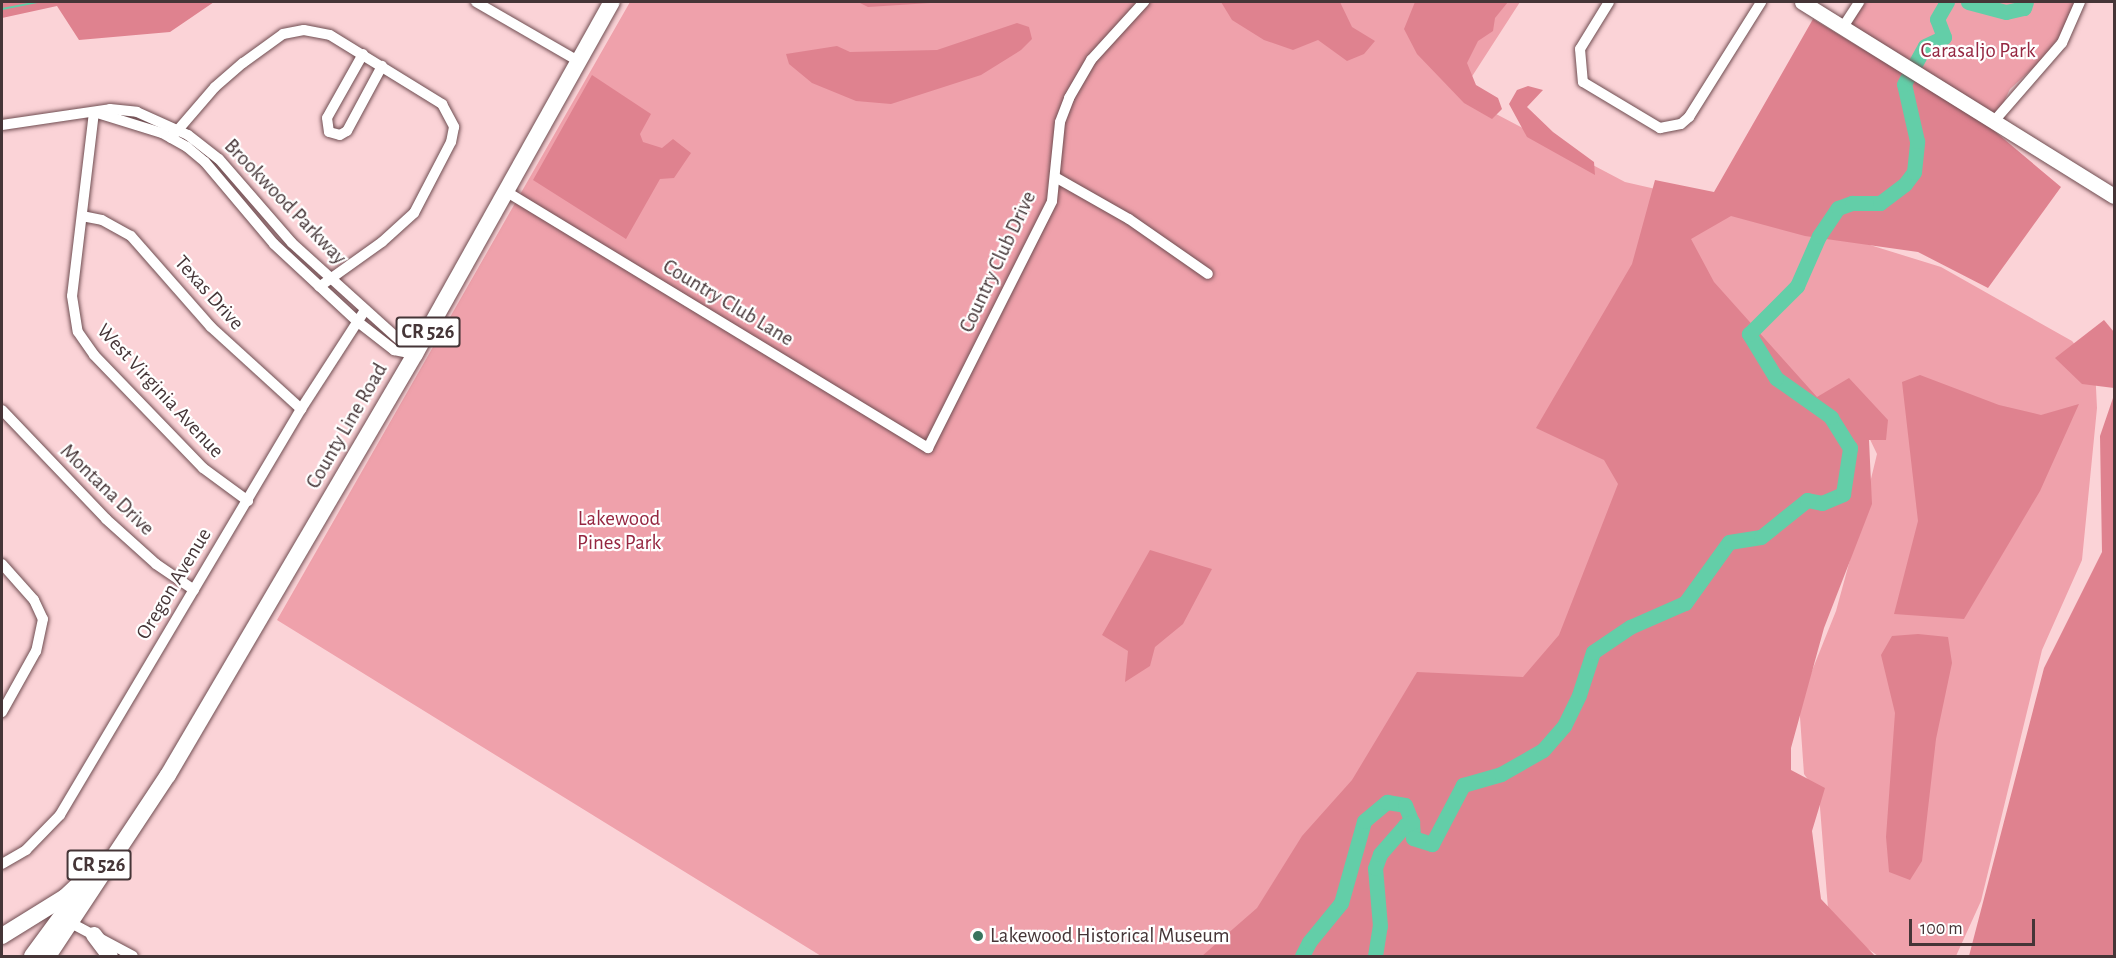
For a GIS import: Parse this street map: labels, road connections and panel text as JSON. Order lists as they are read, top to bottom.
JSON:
{
  "streets": {
    "main road": ["CR 526", "County Line Road"],
    "street": [
      "Brookwood Parkway",
      "Country Club Drive",
      "Texas Drive",
      "Country Club Lane",
      "West Virginia Avenue",
      "Montana Drive",
      "Oregon Avenue"
    ]
  },
  "crossings": [
    ["Brookwood Parkway", "West Virginia Avenue"],
    ["Brookwood Parkway", "County Line Road"],
    ["Brookwood Parkway", "Oregon Avenue"],
    ["Country Club Drive", "Country Club Lane"],
    ["Texas Drive", "West Virginia Avenue"],
    ["Texas Drive", "Oregon Avenue"],
    ["Country Club Lane", "County Line Road"],
    ["West Virginia Avenue", "Oregon Avenue"],
    ["Montana Drive", "Oregon Avenue"]
  ],
  "parks": ["Carasaljo Park", "Lakewood Pines Park"],
  "places": ["Lakewood Historical Museum"],
  "scale_bar": "100 m"
}
